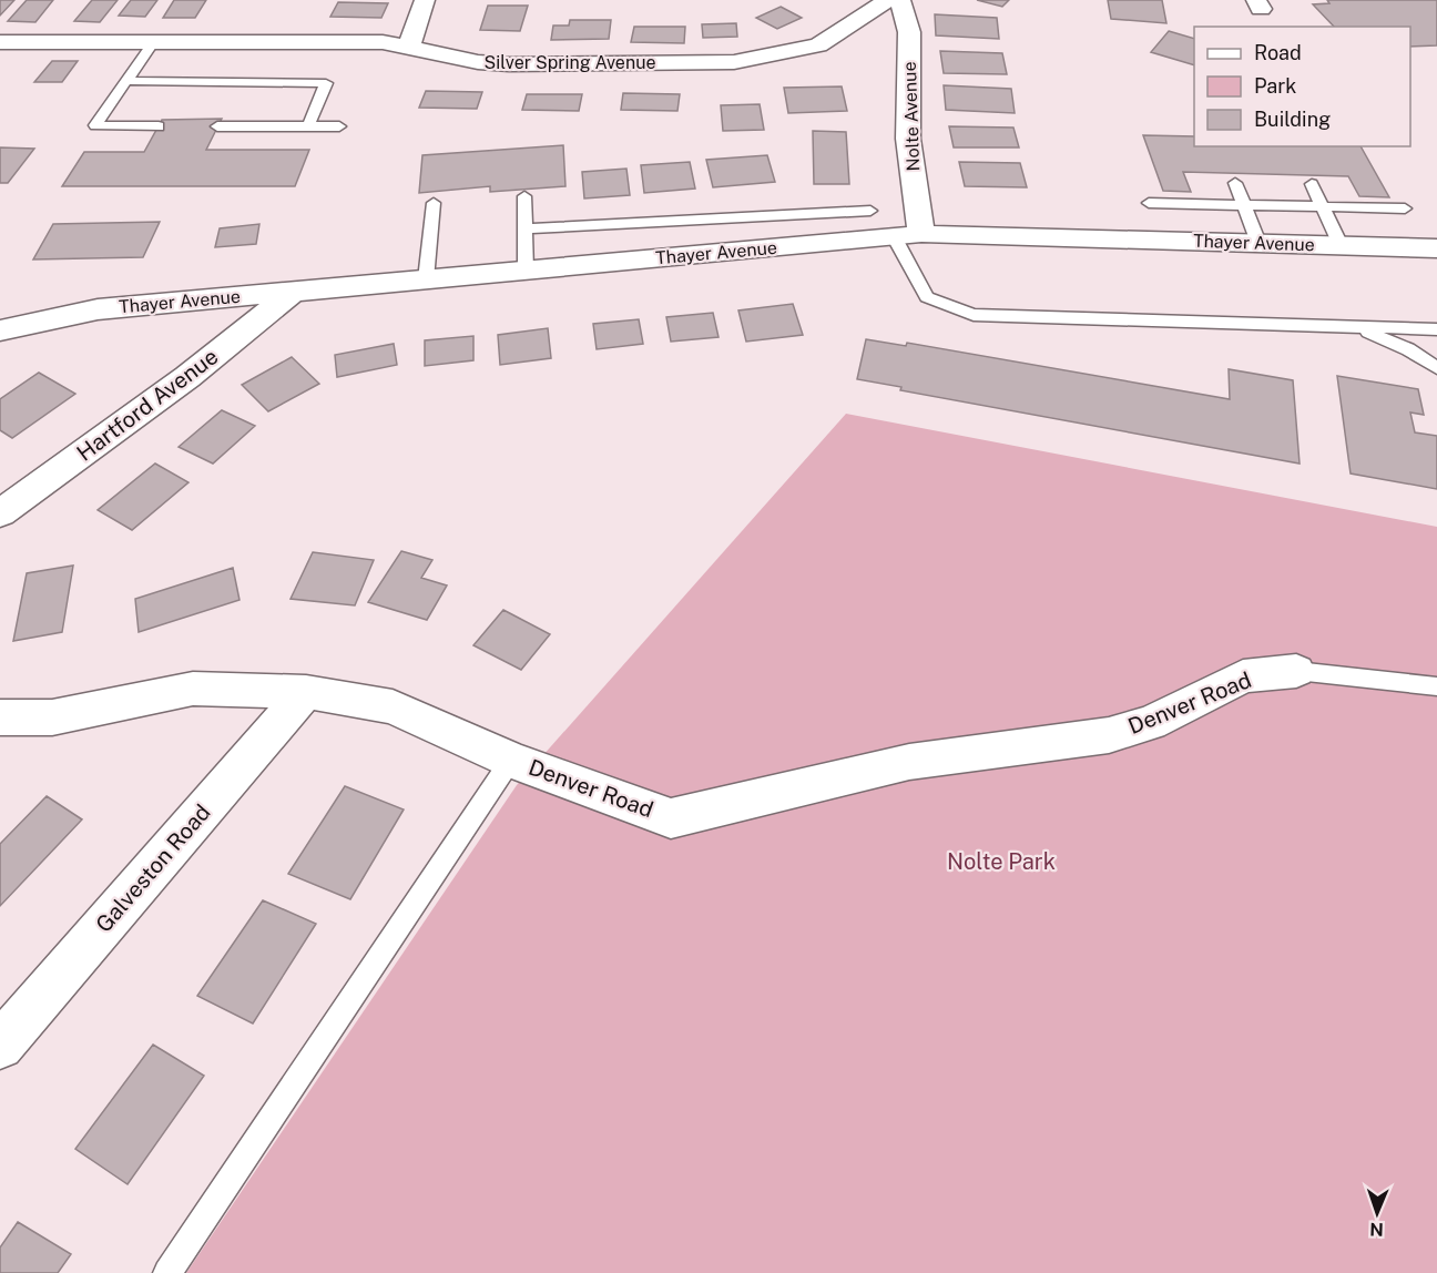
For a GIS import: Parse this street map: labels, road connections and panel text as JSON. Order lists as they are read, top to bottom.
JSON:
{
  "streets": {
    "street": [
      "Silver Spring Avenue",
      "Nolte Avenue",
      "Thayer Avenue",
      "Hartford Avenue",
      "Denver Road",
      "Galveston Road"
    ]
  },
  "crossings": [
    ["Nolte Avenue", "Thayer Avenue"],
    ["Thayer Avenue", "Hartford Avenue"],
    ["Denver Road", "Galveston Road"]
  ],
  "parks": ["Nolte Park"],
  "legend": ["Road", "Park", "Building"],
  "north": "bottom"
}
